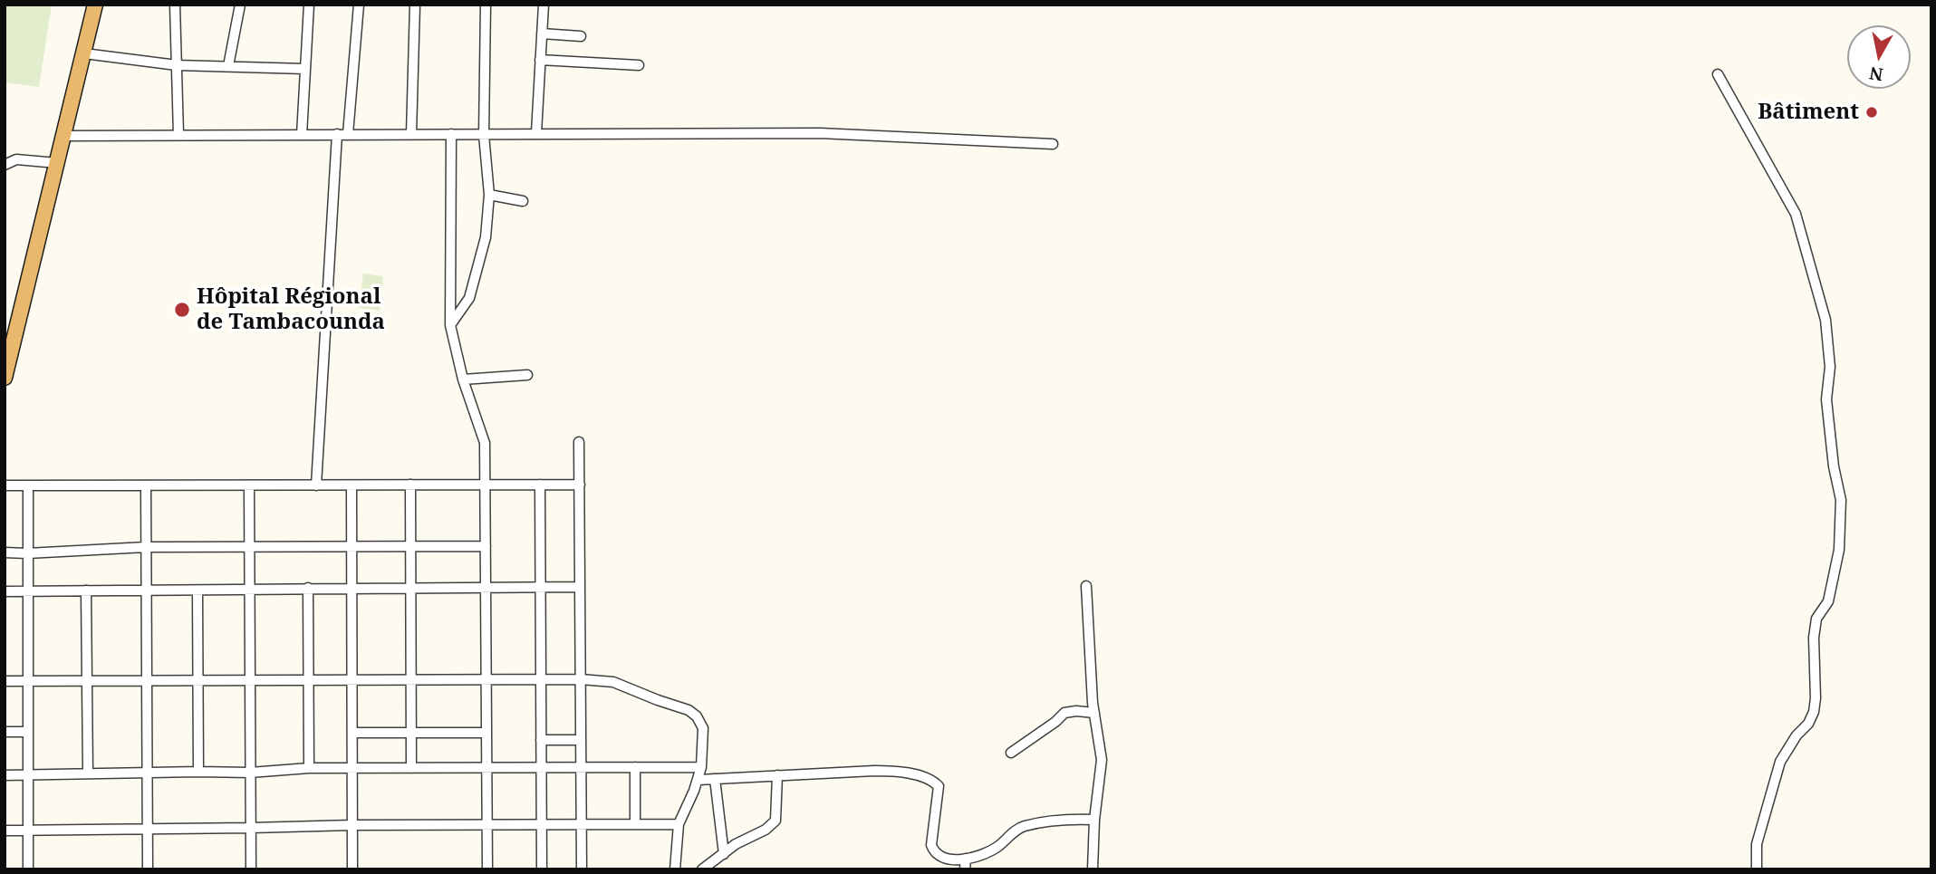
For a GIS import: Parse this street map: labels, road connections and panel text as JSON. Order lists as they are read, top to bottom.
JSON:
{
  "places": ["Bâtiment", "Hôpital Régional de Tambacounda"],
  "north": "bottom"
}
